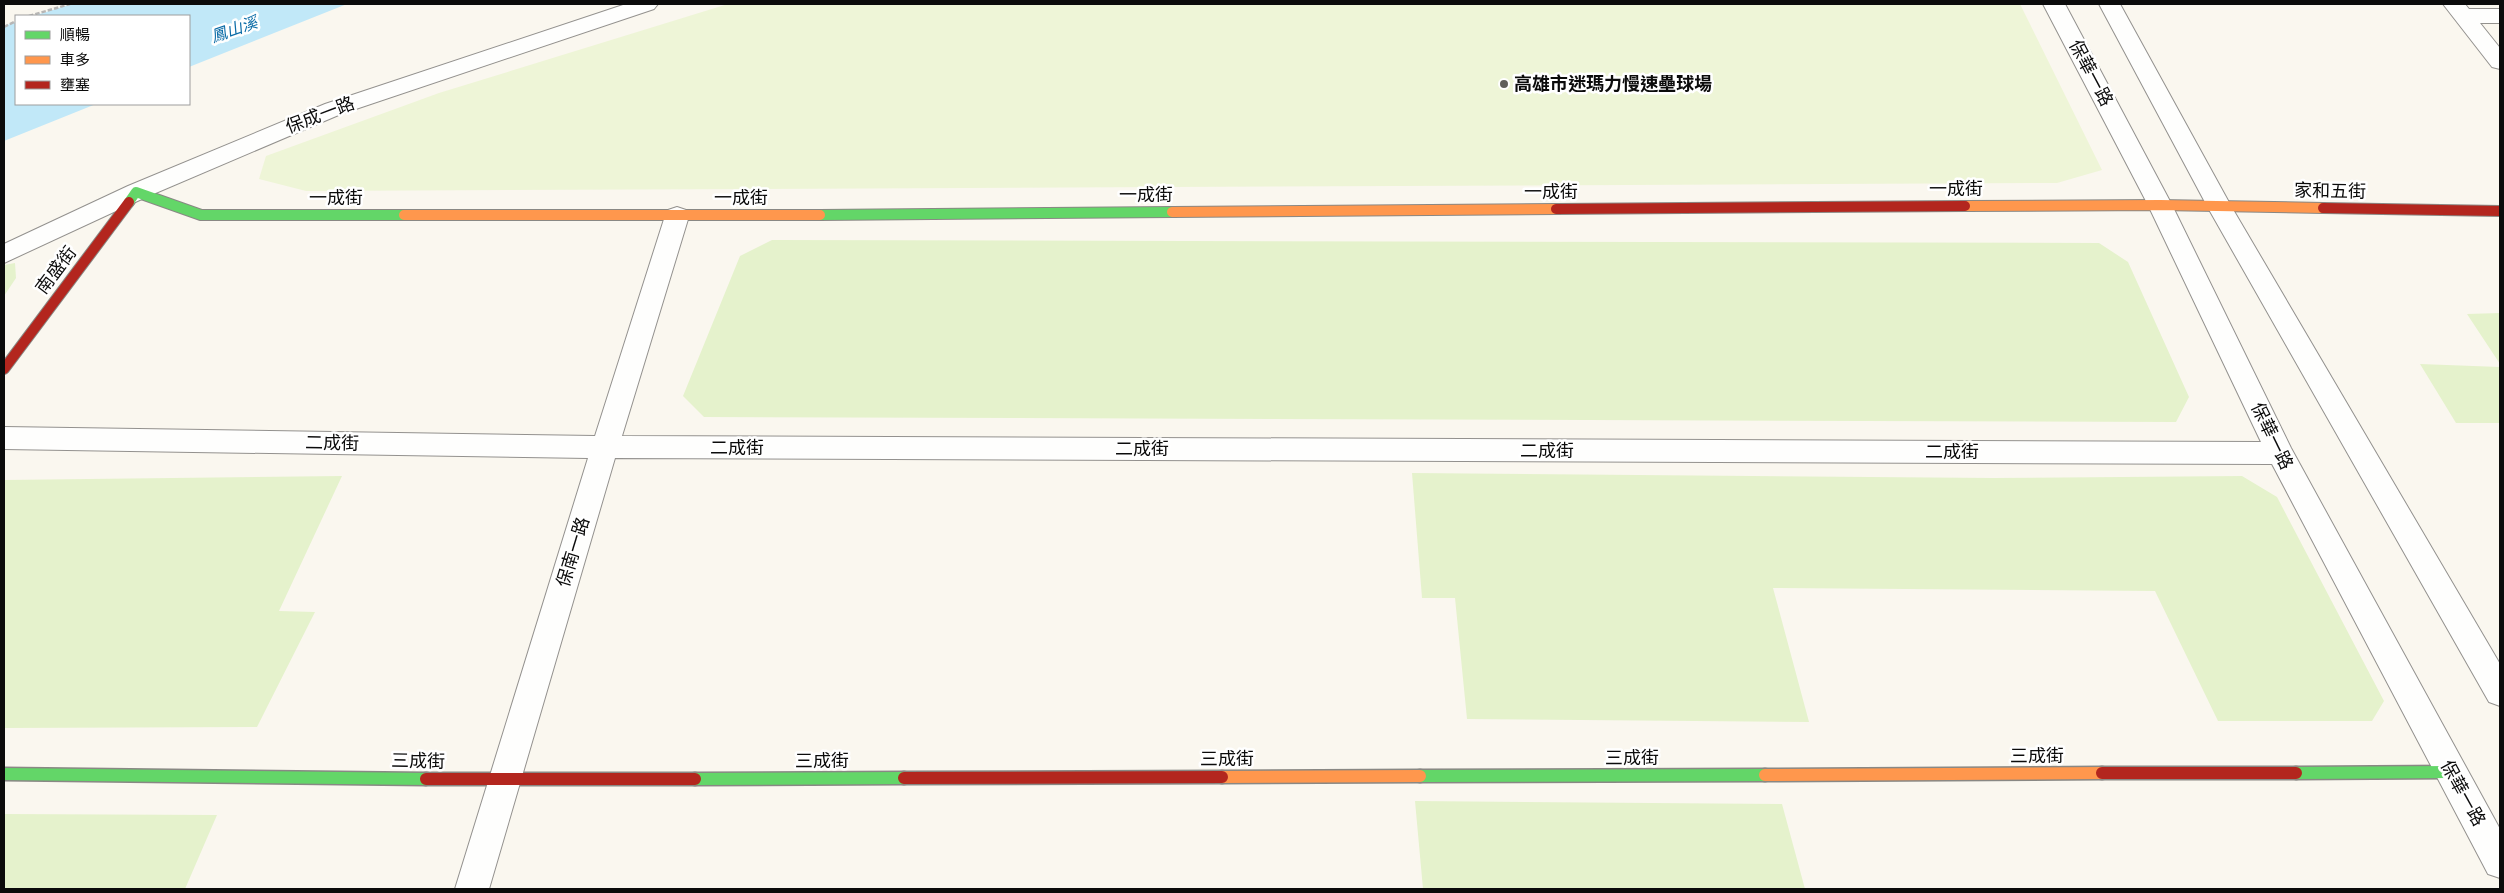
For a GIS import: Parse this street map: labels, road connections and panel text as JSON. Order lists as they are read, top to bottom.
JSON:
{
  "streets": {
    "street": [
      "保華一路",
      "保成一路",
      "一成街",
      "家和五街",
      "南盛街",
      "二成街",
      "保南一路",
      "三成街"
    ]
  },
  "crossings": [
    ["保華一路", "一成街"],
    ["保華一路", "家和五街"],
    ["保華一路", "二成街"],
    ["保華一路", "三成街"],
    ["保成一路", "一成街"],
    ["保成一路", "南盛街"],
    ["一成街", "家和五街"],
    ["一成街", "南盛街"],
    ["一成街", "保南一路"],
    ["二成街", "保南一路"],
    ["保南一路", "三成街"]
  ],
  "water": ["鳳山溪"],
  "places": ["高雄市迷瑪力慢速壘球場"],
  "legend": ["順暢", "車多", "壅塞"]
}
